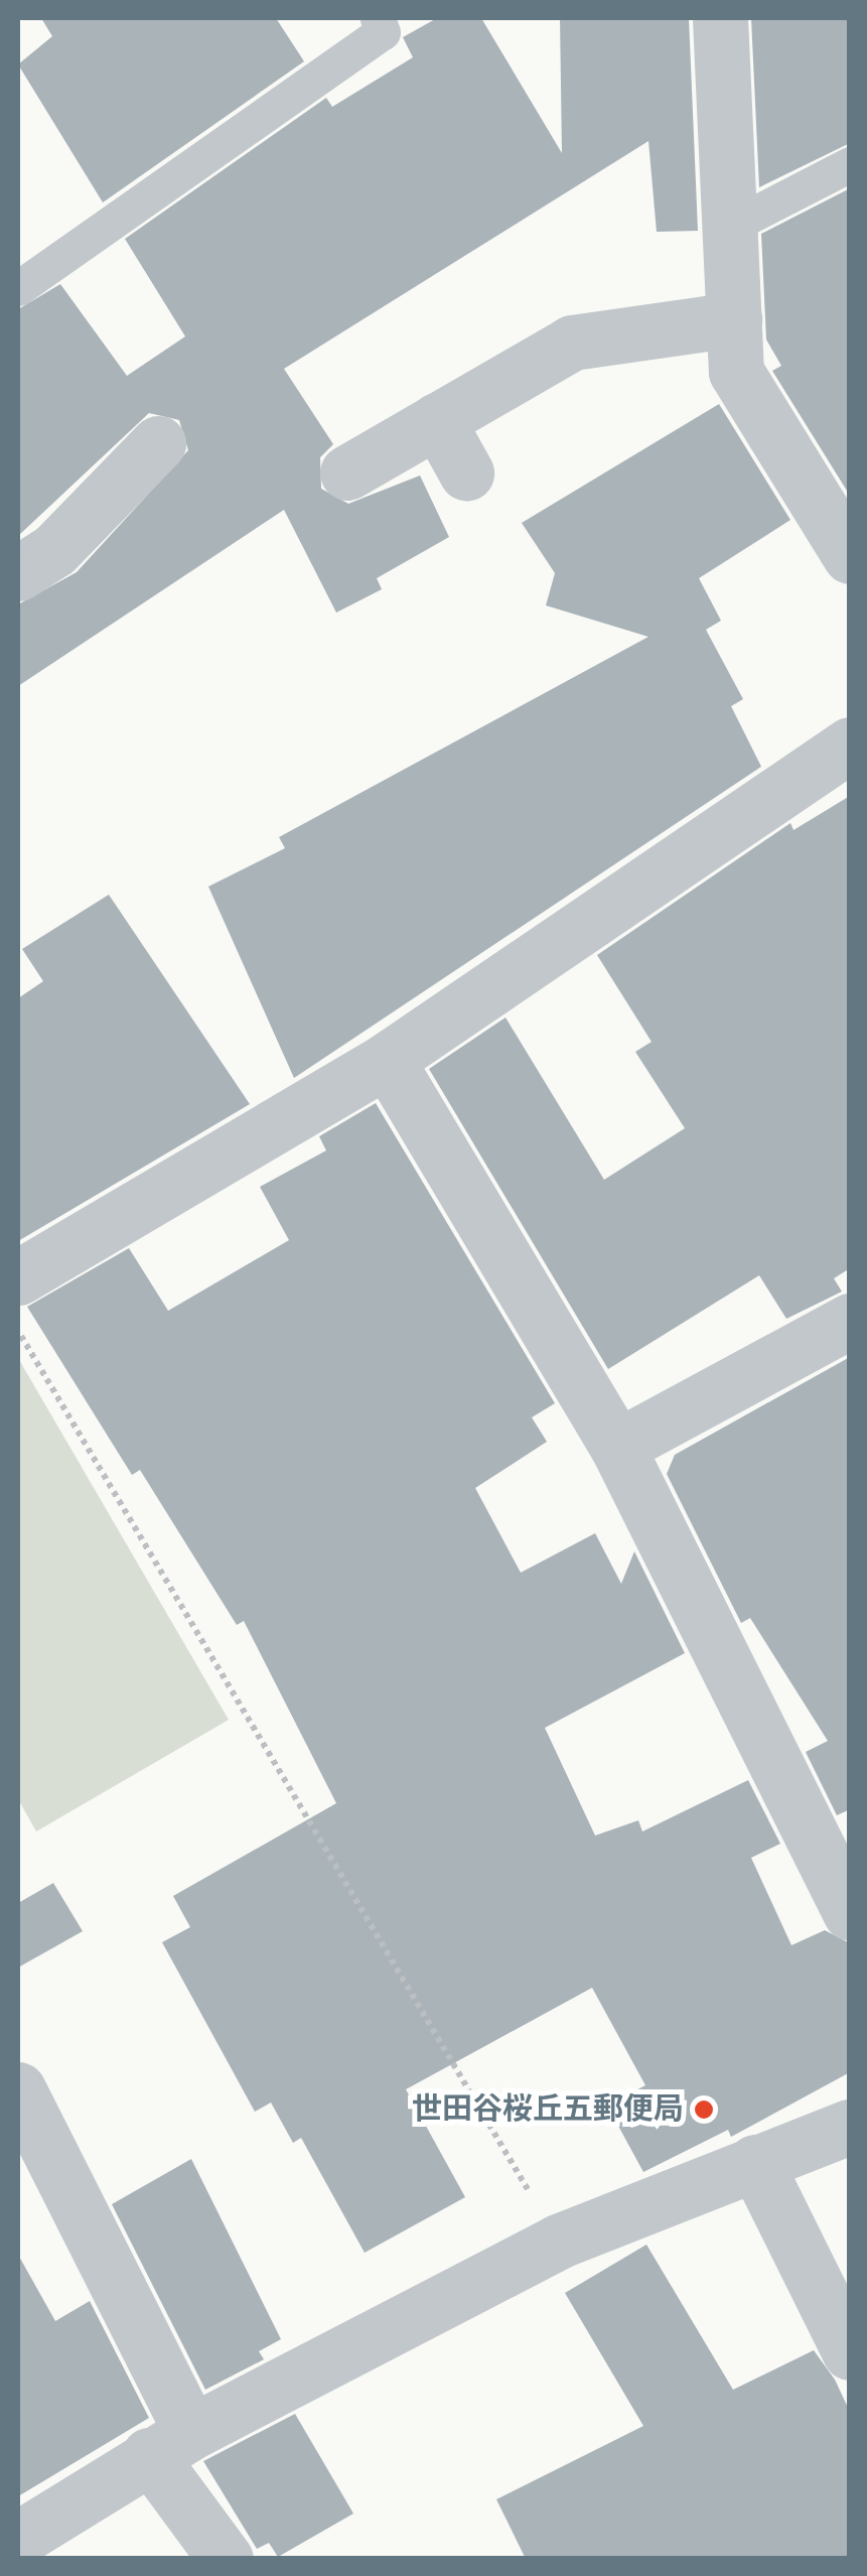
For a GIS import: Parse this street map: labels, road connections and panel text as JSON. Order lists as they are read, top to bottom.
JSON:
{
  "places": ["世田谷桜丘五郵便局"]
}
